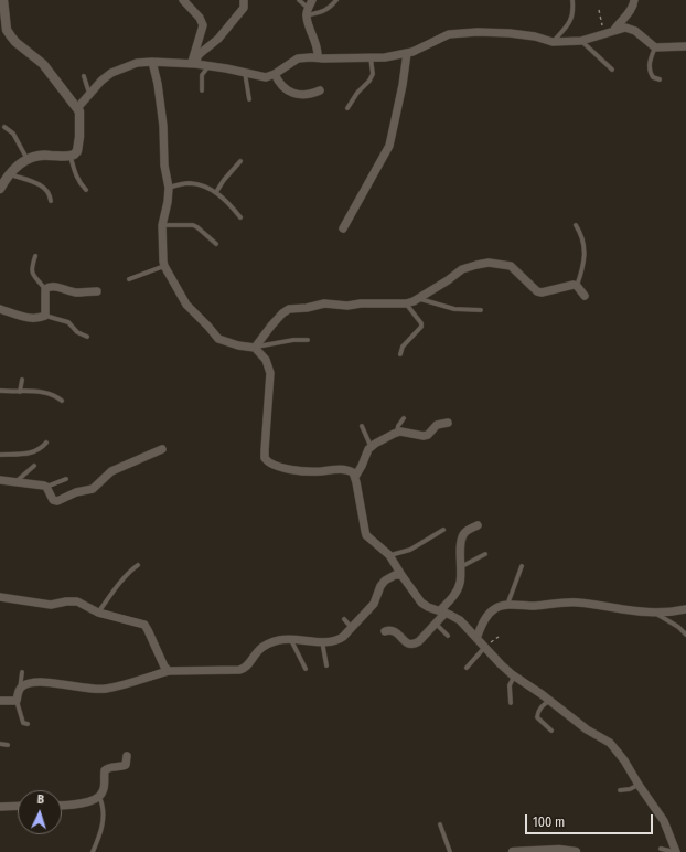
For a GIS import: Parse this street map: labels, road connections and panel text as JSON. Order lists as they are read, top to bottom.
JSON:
{
  "scale_bar": "100 m",
  "north": "top"
}
